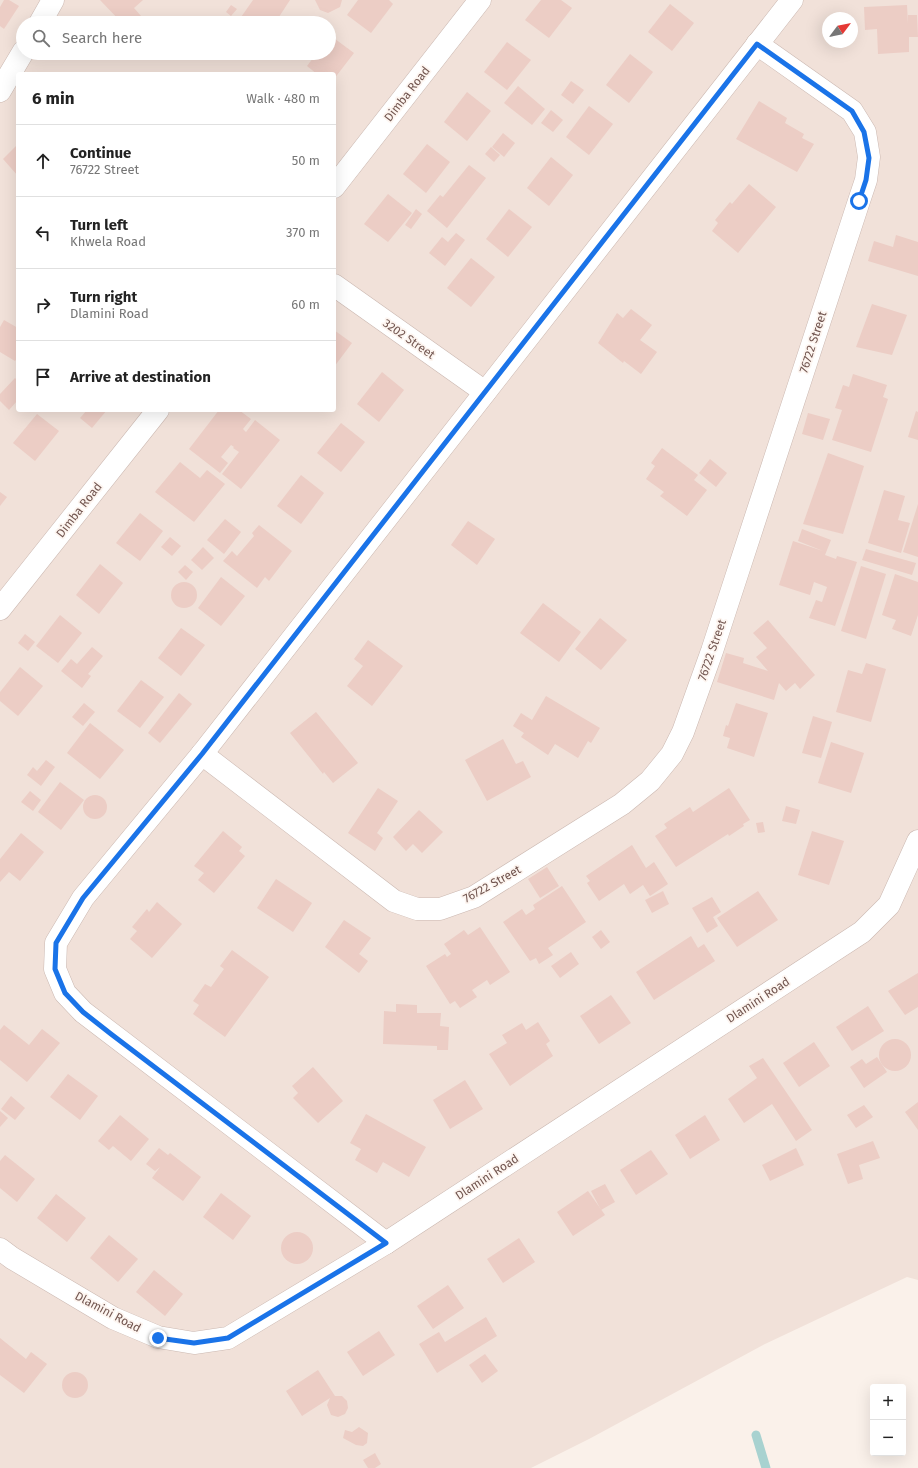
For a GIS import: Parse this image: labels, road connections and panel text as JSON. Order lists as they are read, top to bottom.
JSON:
{
  "streets": {
    "street": [
      "Dimba Road",
      "3202 Street",
      "76722 Street",
      "Dlamini Road"
    ]
  },
  "north": "top right",
  "page": {
    "search": "Search here",
    "heading": ["6 min", "Walk · 480 m"],
    "list": [
      ["Continue", "76722 Street", "50 m"],
      ["Turn left", "Khwela Road", "370 m"],
      ["Turn right", "Dlamini Road", "60 m"],
      "Arrive at destination"
    ],
    "map_buttons": ["+", "−"]
  }
}
